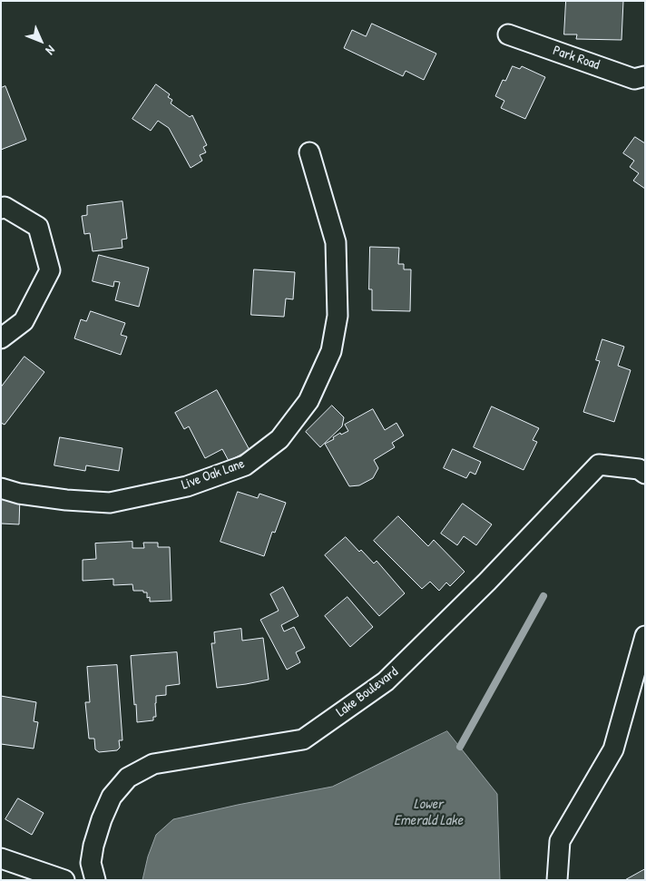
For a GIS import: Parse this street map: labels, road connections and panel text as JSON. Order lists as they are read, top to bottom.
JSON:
{
  "streets": {
    "street": ["Park Road", "Live Oak Lane", "Lake Boulevard"]
  },
  "water": ["Lower Emerald Lake"],
  "north": "bottom right"
}
